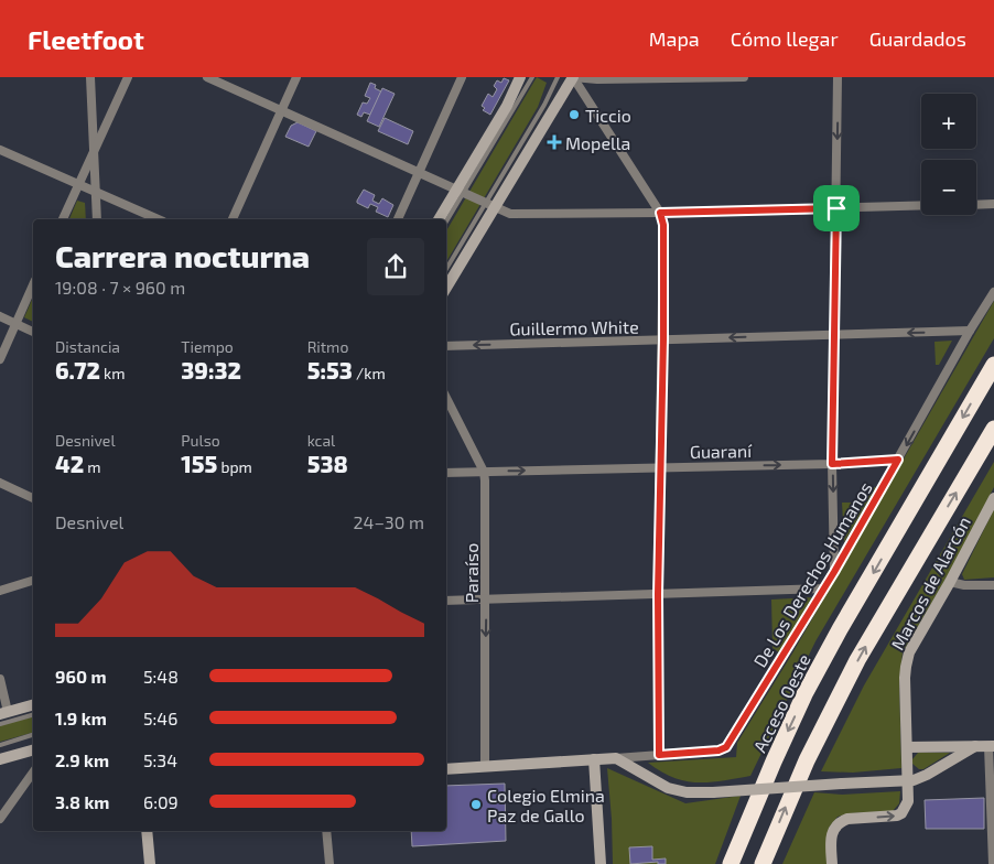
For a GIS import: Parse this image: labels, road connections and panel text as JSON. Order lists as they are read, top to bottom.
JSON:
{
  "streets": {
    "highway": ["Acceso Oeste"],
    "street": [
      "Guillermo White",
      "Guaraní",
      "Paraíso",
      "De Los Derechos Humanos",
      "Marcos de Alarcón"
    ]
  },
  "crossings": [
    ["Guillermo White", "De Los Derechos Humanos"],
    ["Guaraní", "Paraíso"],
    ["Guaraní", "De Los Derechos Humanos"]
  ],
  "one_way": ["Guillermo White", "Guaraní", "Paraíso"],
  "places": {
    "other": ["Ticcio", "Colegio Elmina Paz de Gallo"],
    "health": ["Mopella"]
  },
  "page": {
    "header": "Fleetfoot",
    "nav": ["Mapa", "Cómo llegar", "Guardados"],
    "map_buttons": ["+", "−"],
    "heading": ["Carrera nocturna", "19:08 · 7 × 960 m"],
    "stats": [
      ["Distancia", "6.72 km"],
      ["Tiempo", "39:32"],
      ["Ritmo", "5:53 /km"],
      ["Desnivel", "42 m"],
      ["Pulso", "155 bpm"],
      ["kcal", "538"]
    ],
    "chart": ["Desnivel", "24–30 m"],
    "list": [
      {
        "name": "960 m",
        "note": "5:48"
      },
      {
        "name": "1.9 km",
        "note": "5:46"
      },
      {
        "name": "2.9 km",
        "note": "5:34"
      },
      {
        "name": "3.8 km",
        "note": "6:09"
      }
    ]
  }
}
